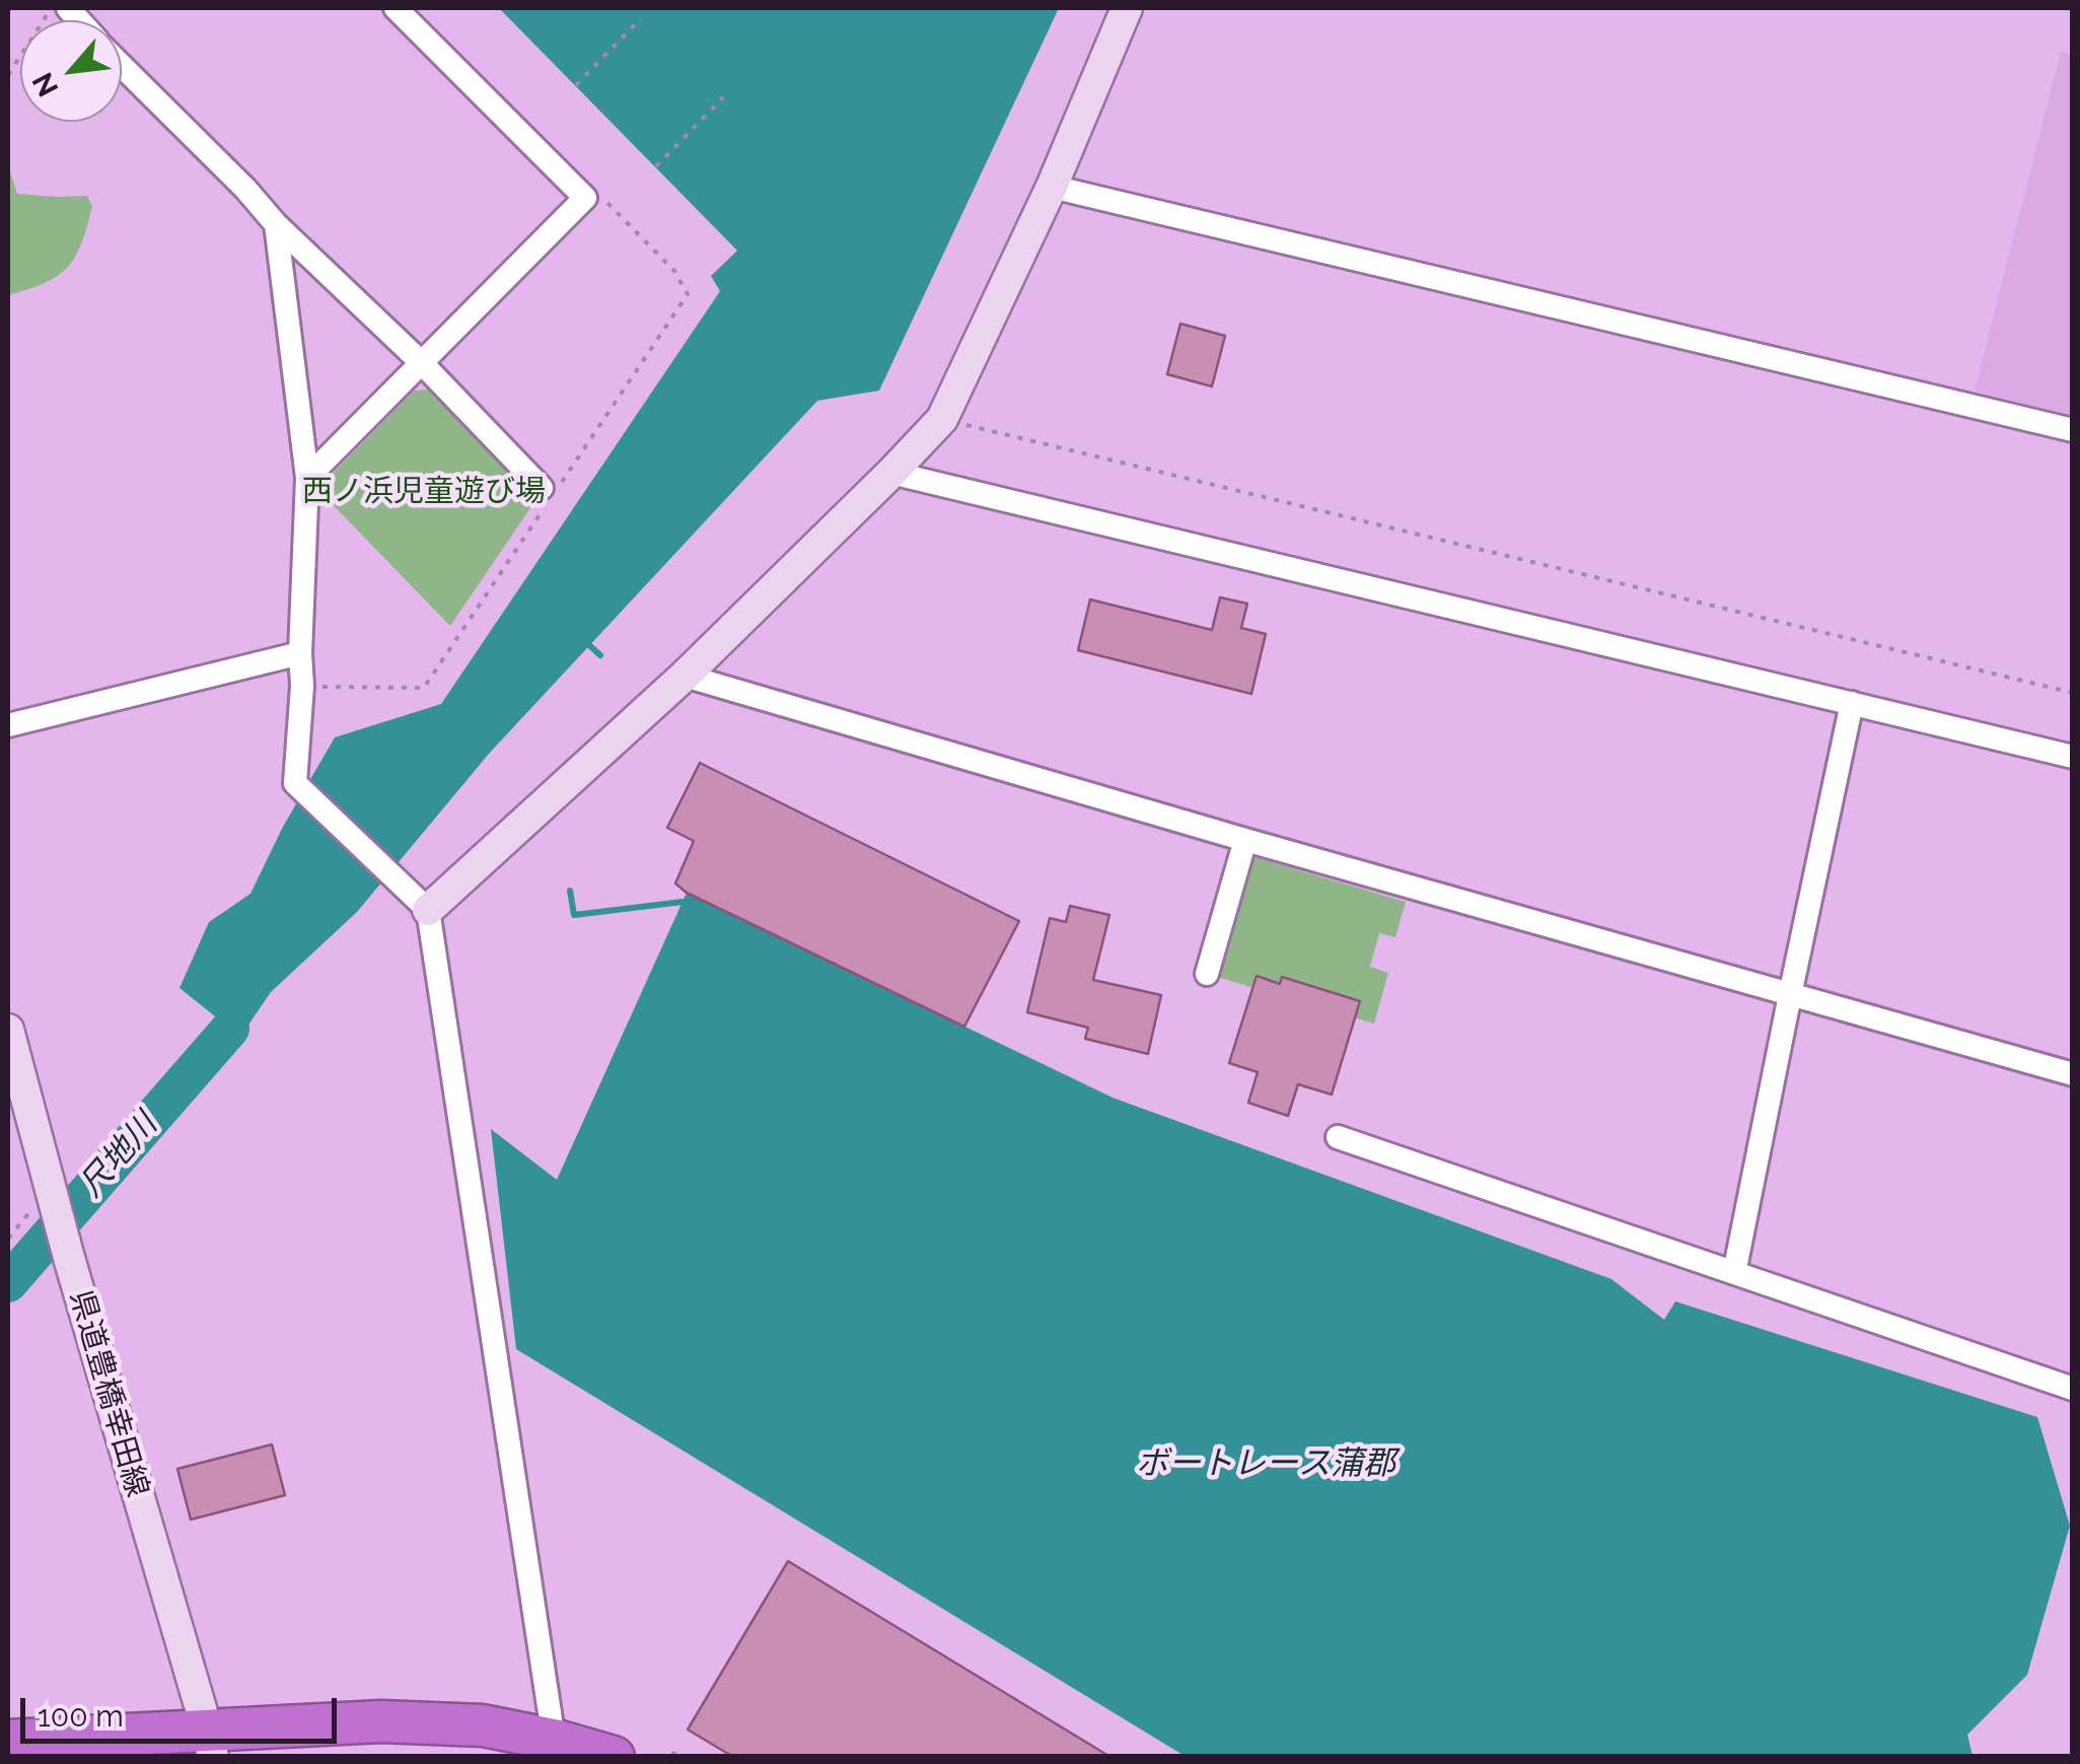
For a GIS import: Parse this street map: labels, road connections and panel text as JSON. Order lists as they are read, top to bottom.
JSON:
{
  "streets": {
    "street": ["県道豊橋幸田線"]
  },
  "water": ["尺地川", "ボートレース蒲郡"],
  "parks": ["西ノ浜児童遊び場"],
  "scale_bar": "100 m",
  "north": "bottom left"
}
